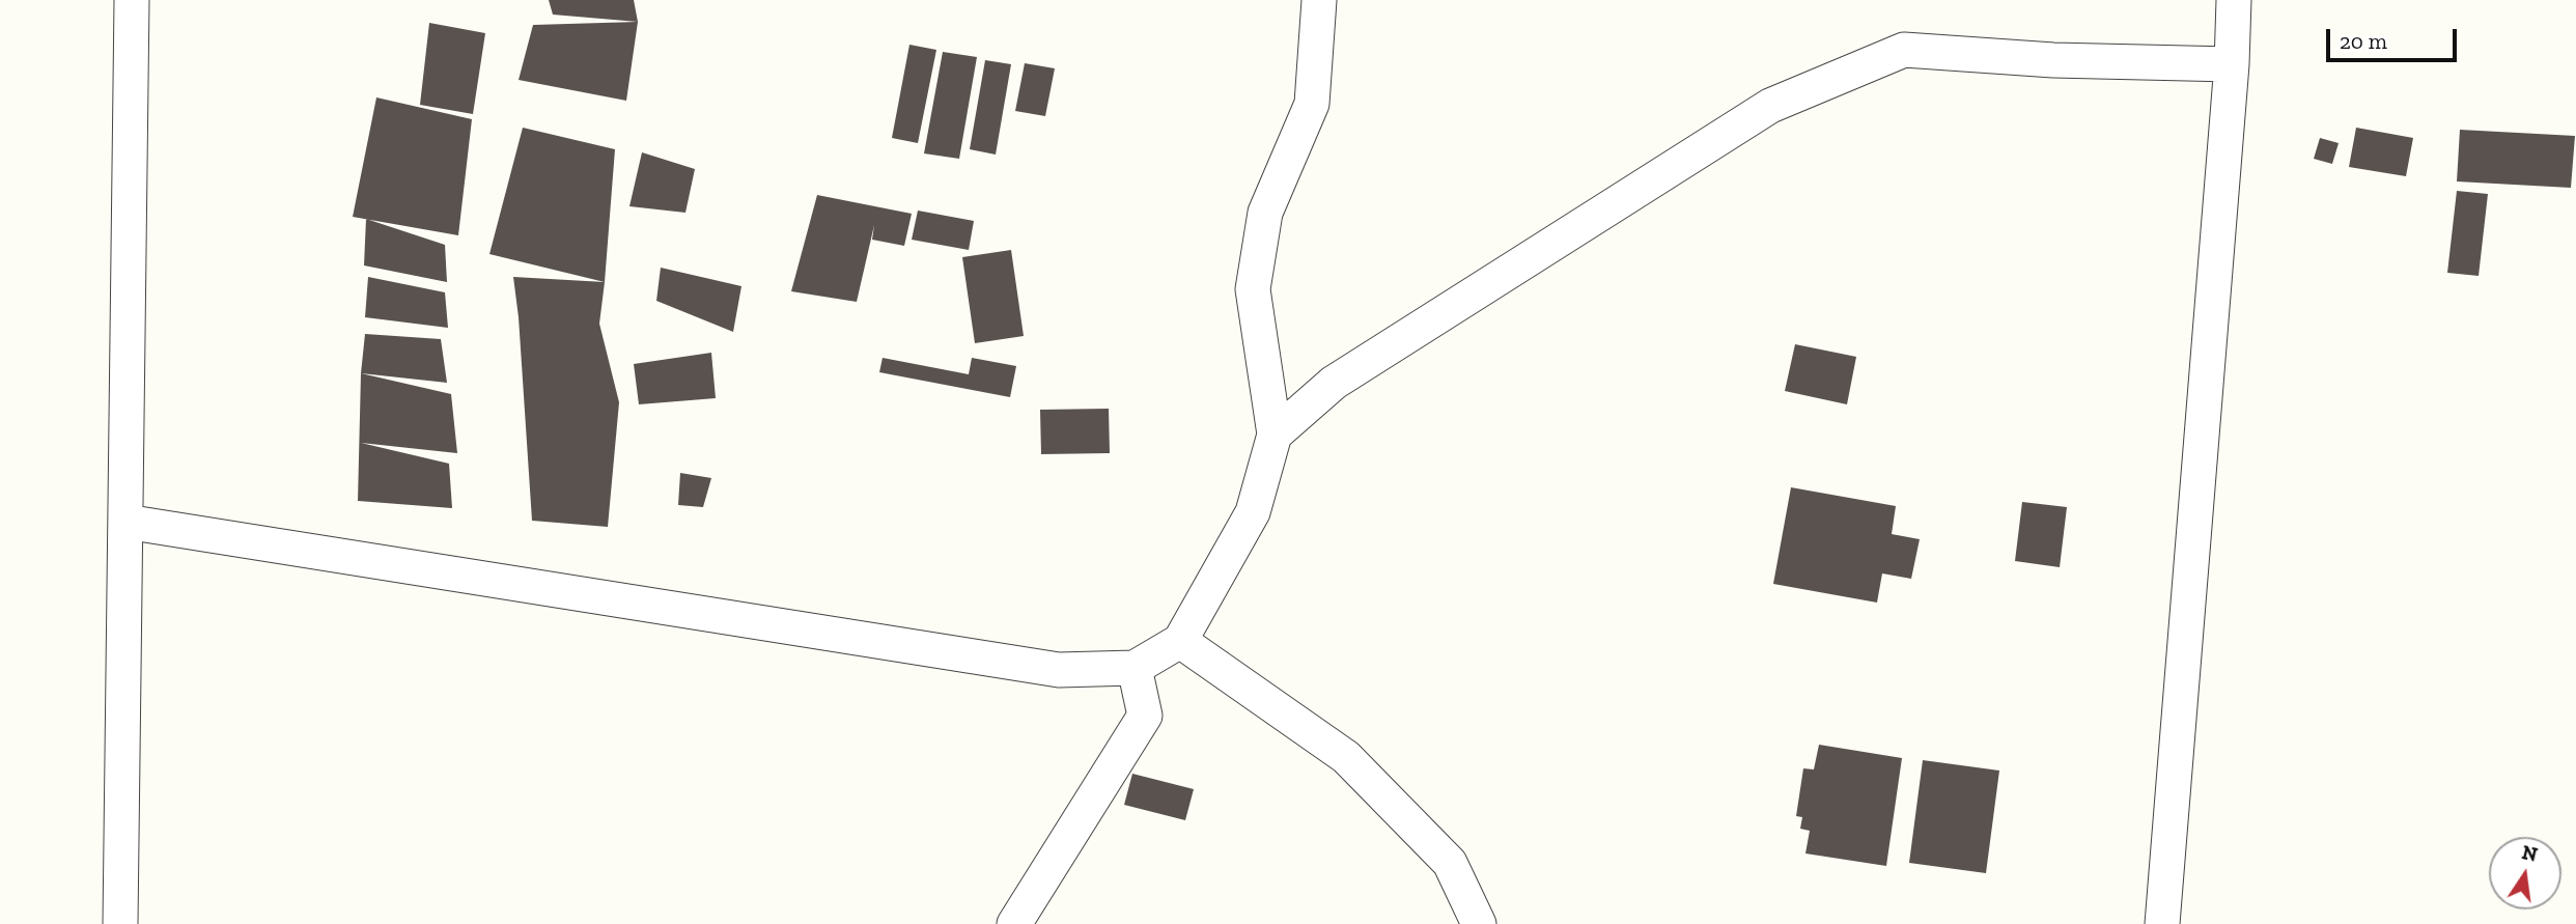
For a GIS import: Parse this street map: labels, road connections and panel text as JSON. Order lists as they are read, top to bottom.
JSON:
{
  "scale_bar": "20 m",
  "north": "top"
}
